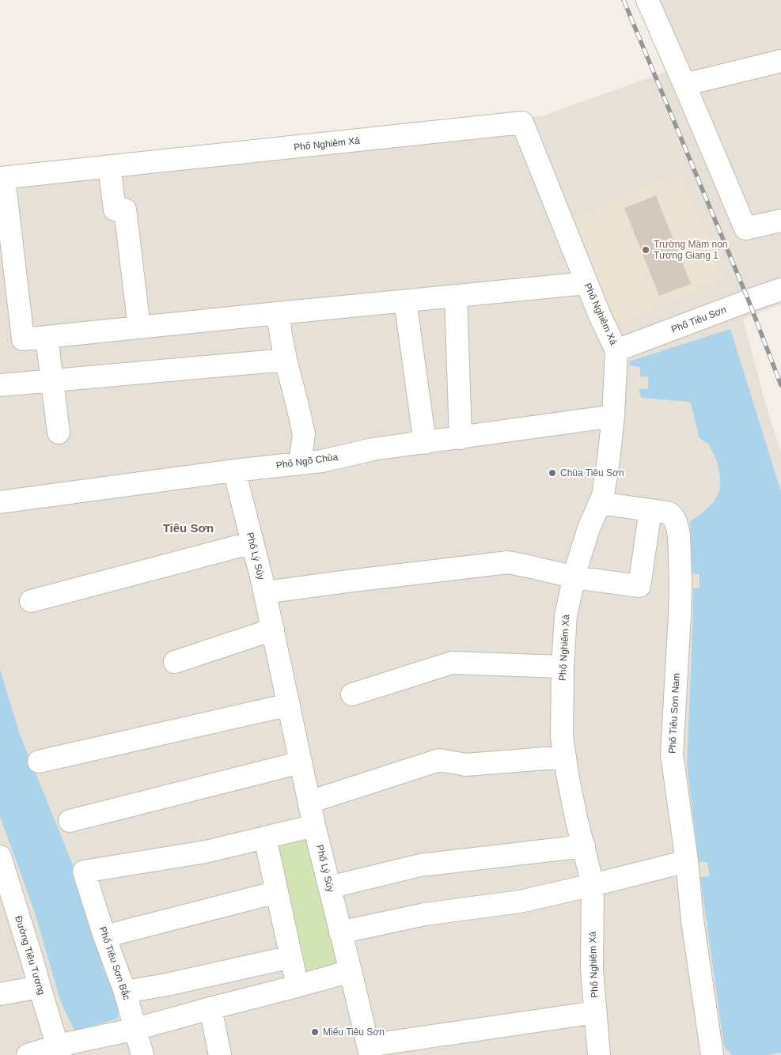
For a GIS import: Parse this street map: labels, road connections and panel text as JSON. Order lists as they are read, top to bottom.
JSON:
{
  "streets": {
    "street": [
      "Phố Nghiêm Xá",
      "Phố Tiêu Sơn",
      "Phố Ngõ Chùa",
      "Phố Lý Súy",
      "Phố Tiêu Sơn Nam",
      "Đường Tiêu Tương",
      "Phố Tiêu Sơn Bắc"
    ]
  },
  "crossings": [
    ["Phố Nghiêm Xá", "Phố Tiêu Sơn"],
    ["Phố Nghiêm Xá", "Phố Ngõ Chùa"],
    ["Phố Nghiêm Xá", "Phố Tiêu Sơn Nam"],
    ["Phố Ngõ Chùa", "Phố Lý Súy"]
  ],
  "districts": ["Tiêu Sơn"],
  "places": ["Trường Mầm non Tương Giang 1", "Chùa Tiêu Sơn", "Miếu Tiêu Sơn"]
}
